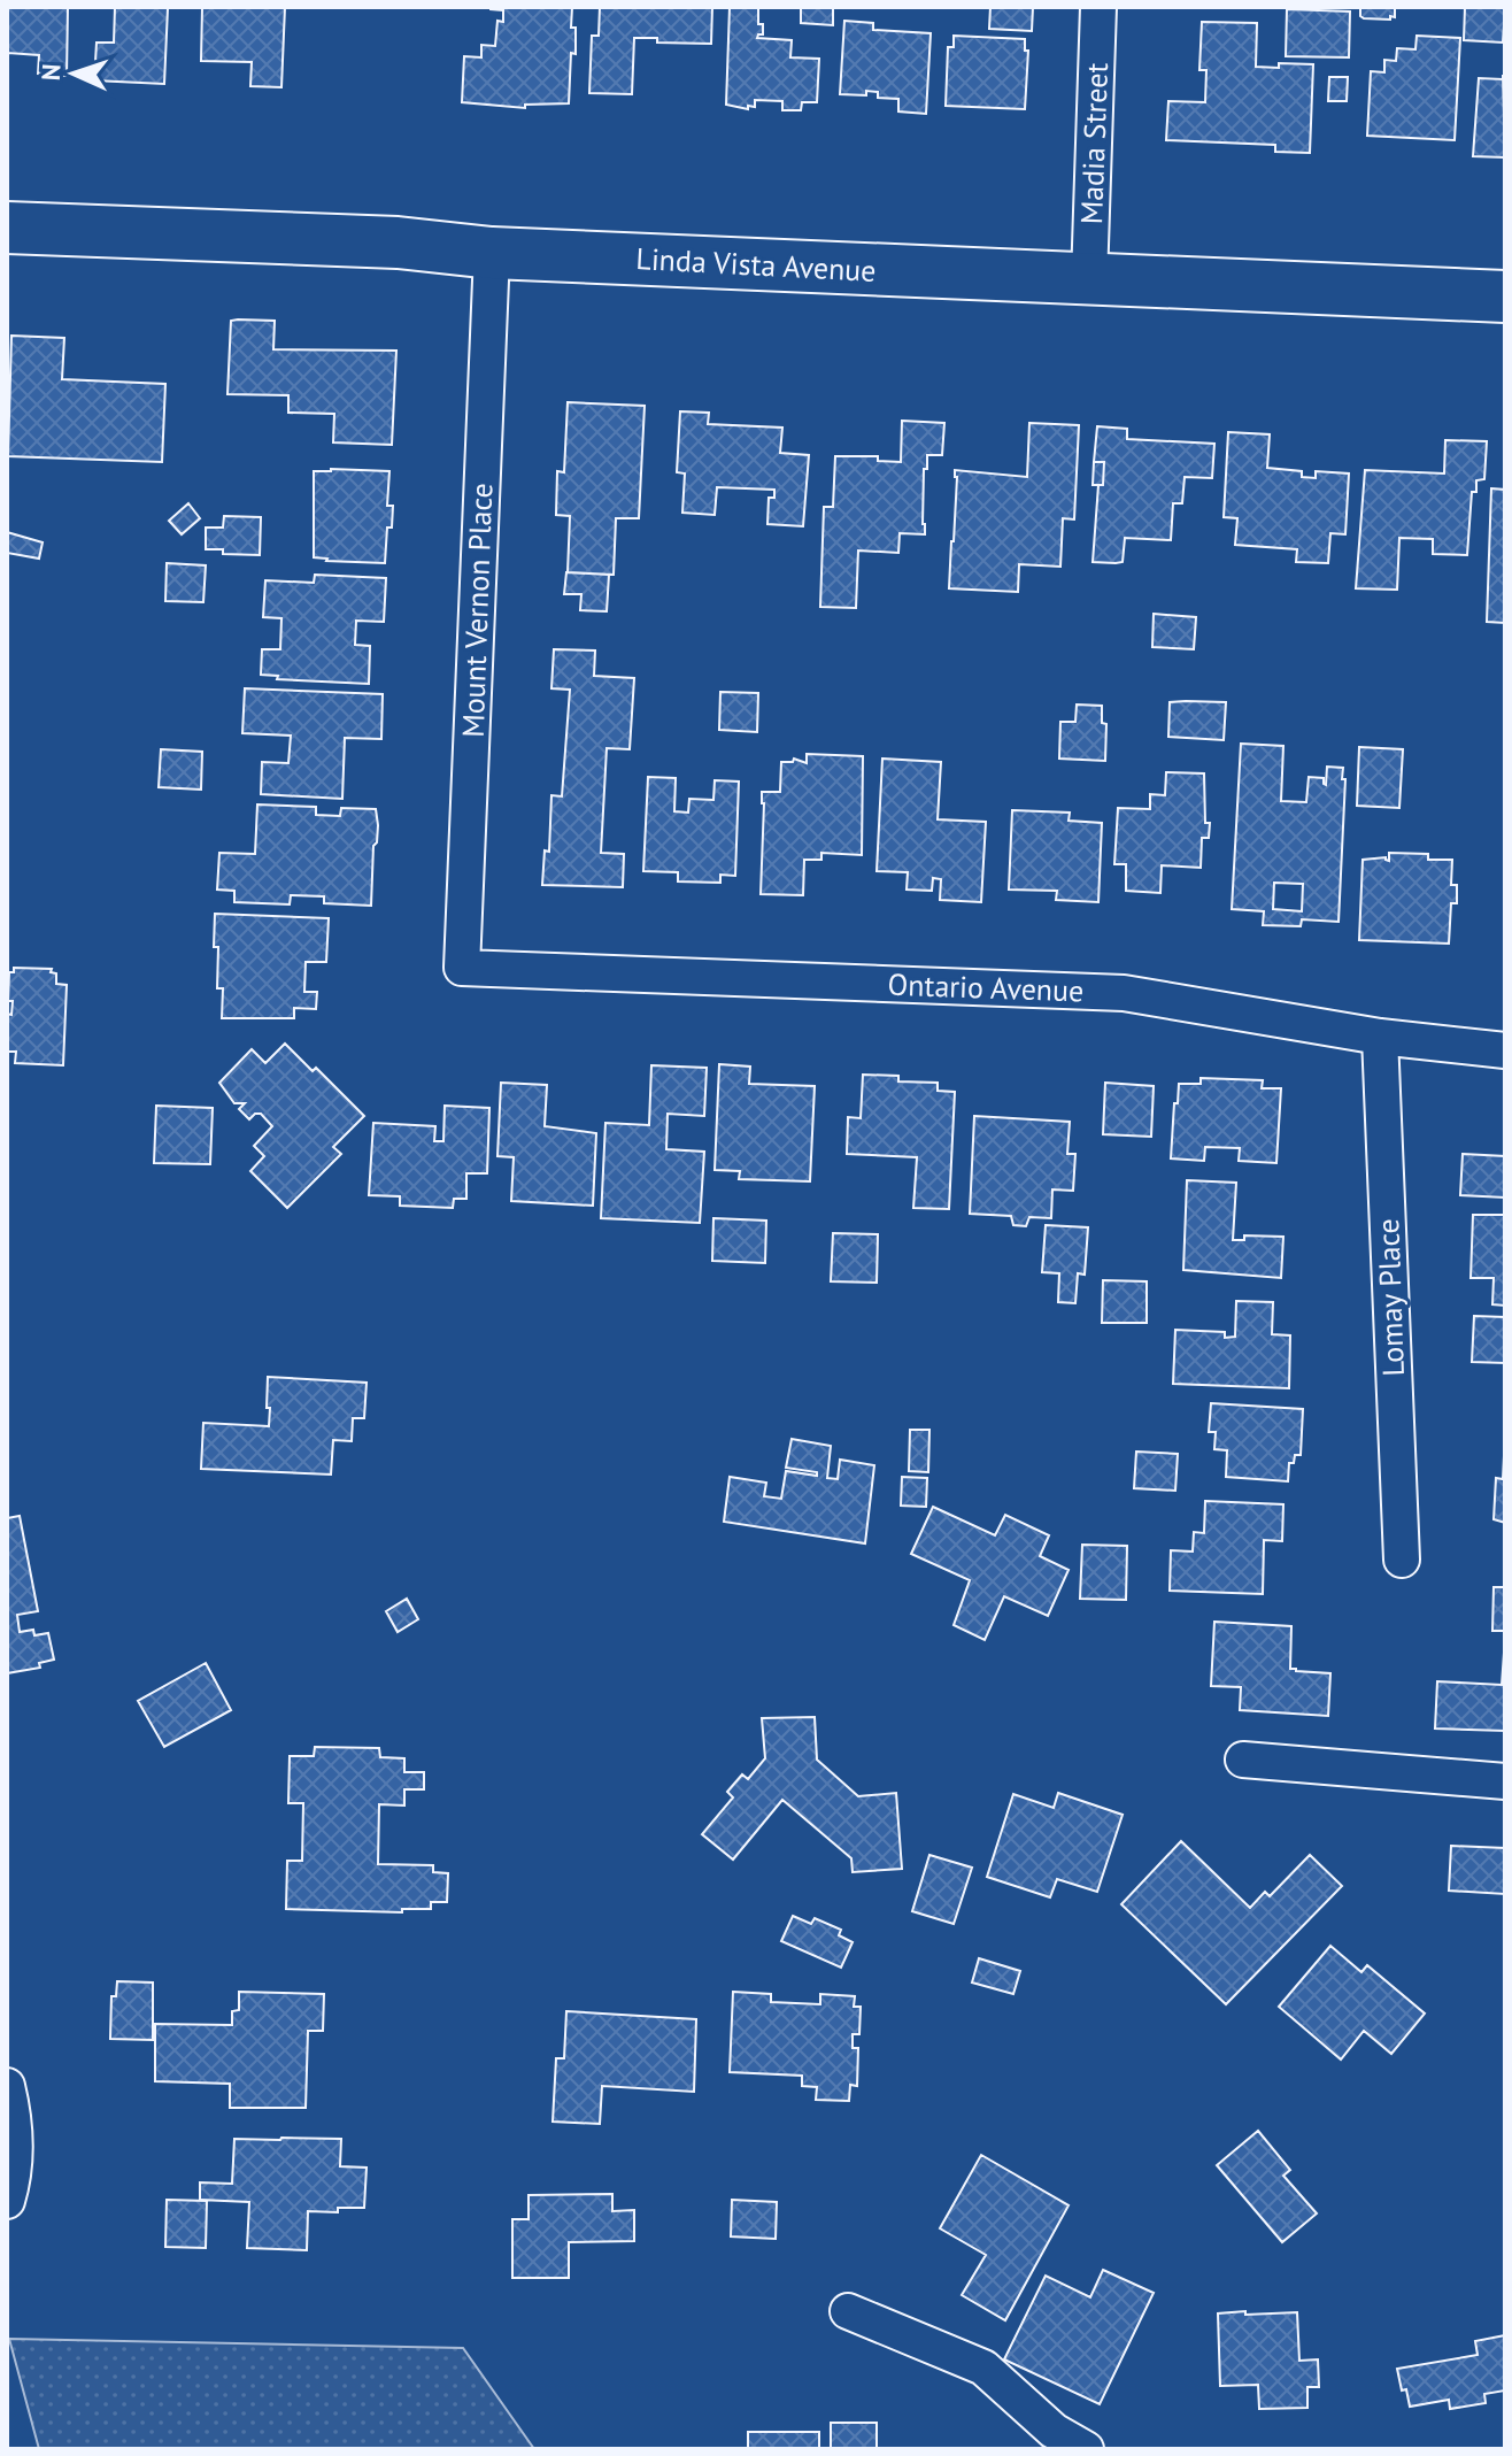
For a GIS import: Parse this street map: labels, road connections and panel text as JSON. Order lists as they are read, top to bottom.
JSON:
{
  "streets": {
    "main road": ["Linda Vista Avenue"],
    "street": [
      "Madia Street",
      "Mount Vernon Place",
      "Ontario Avenue",
      "Lomay Place"
    ]
  },
  "crossings": [
    ["Madia Street", "Linda Vista Avenue"],
    ["Linda Vista Avenue", "Mount Vernon Place"],
    ["Mount Vernon Place", "Ontario Avenue"],
    ["Ontario Avenue", "Lomay Place"]
  ],
  "north": "left"
}
